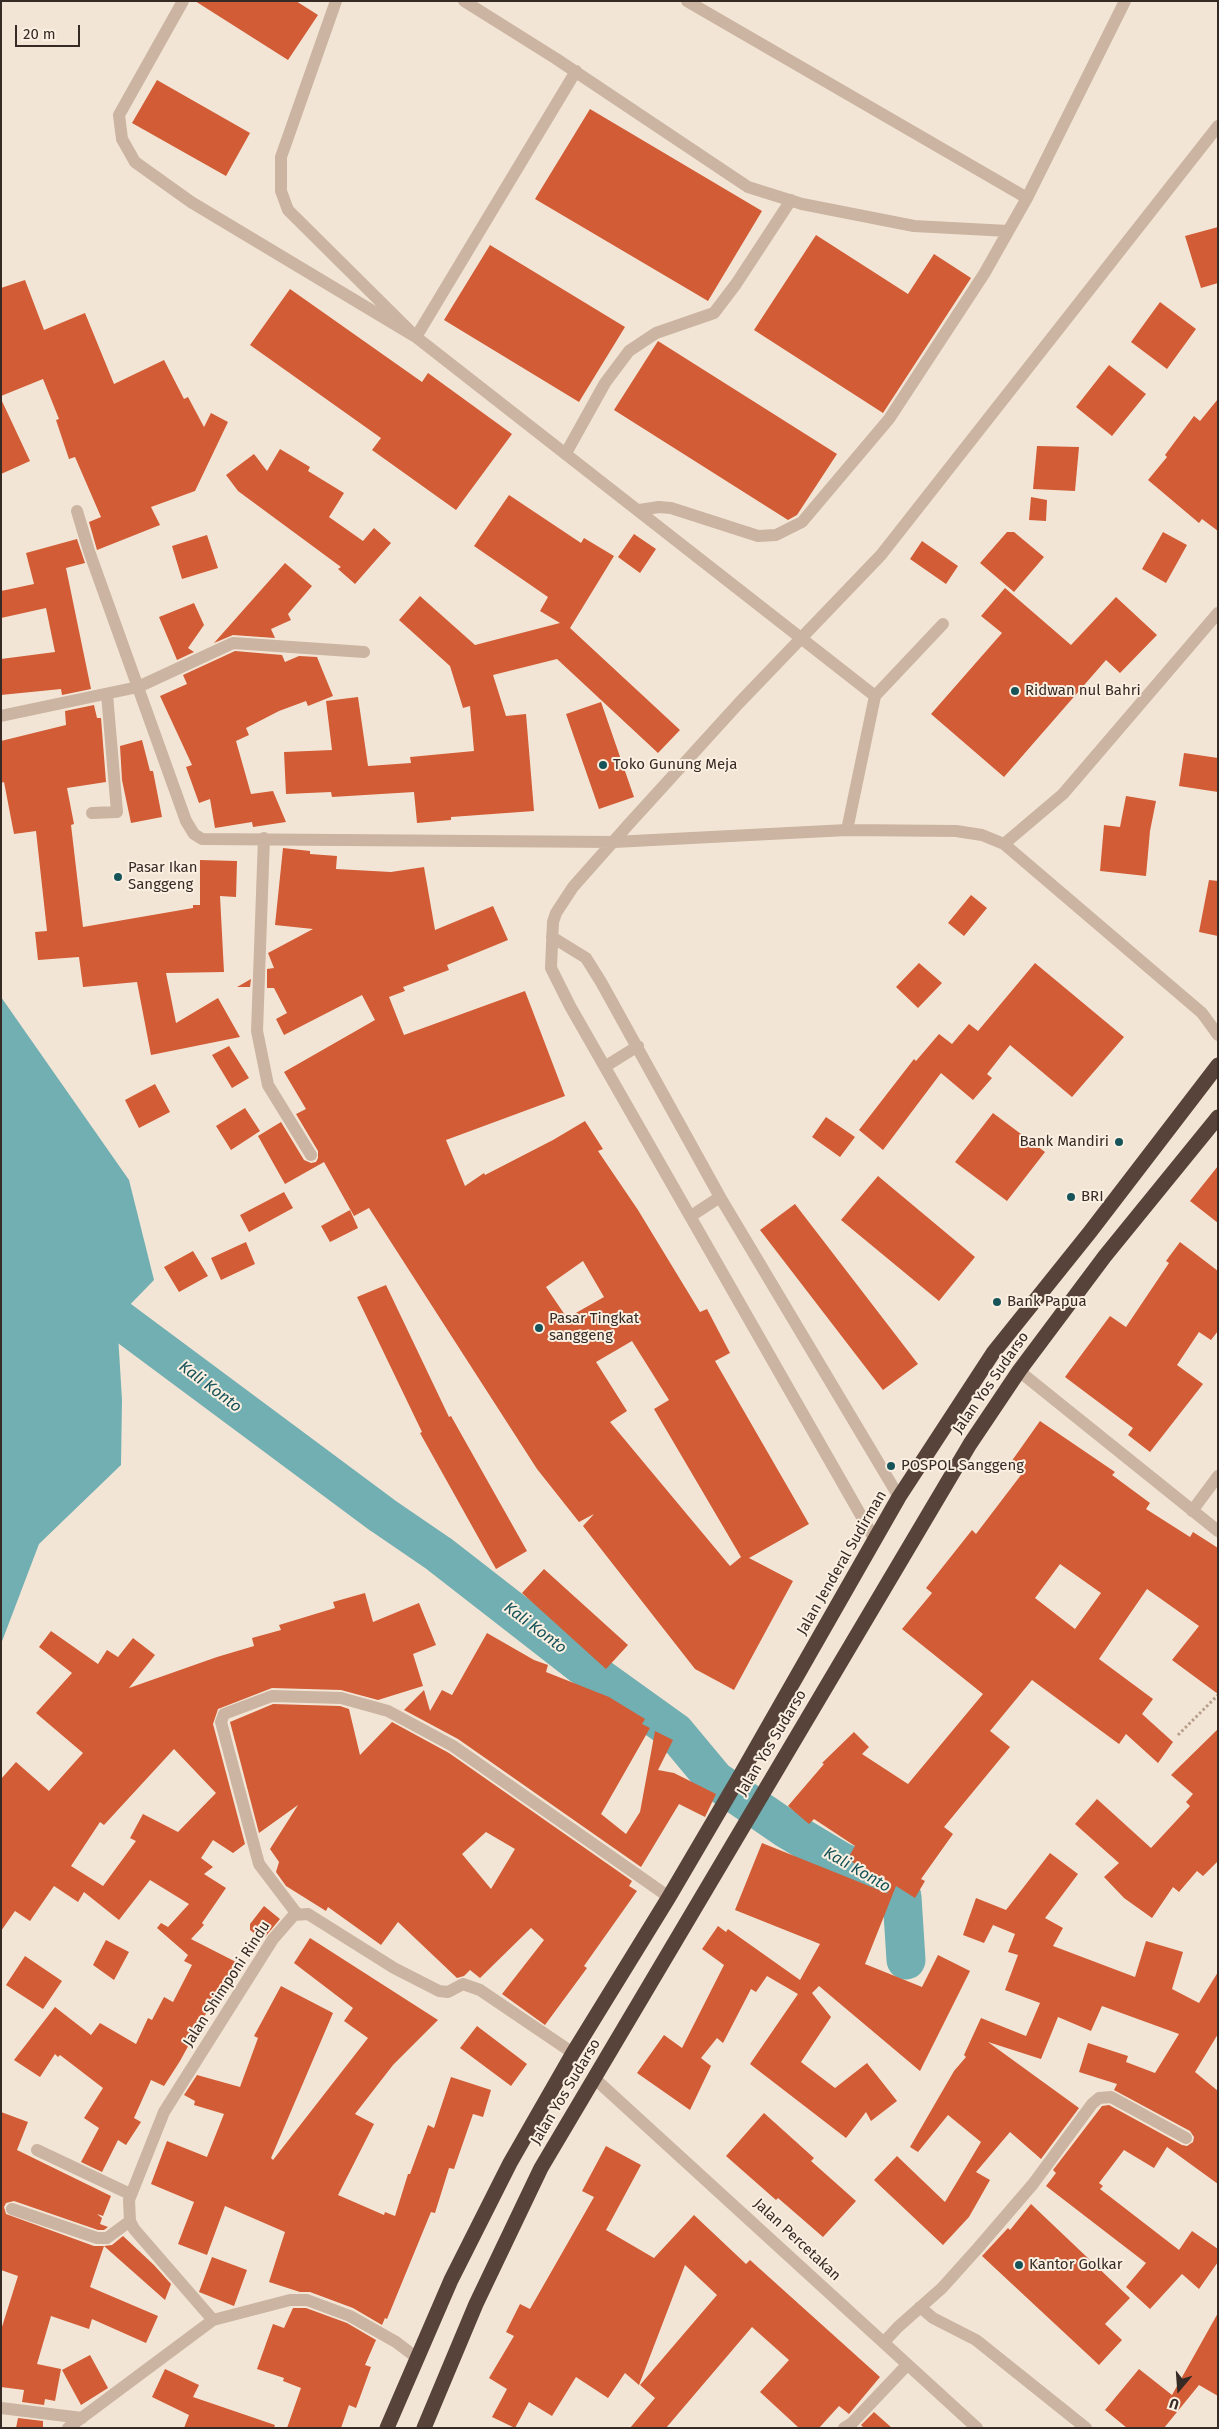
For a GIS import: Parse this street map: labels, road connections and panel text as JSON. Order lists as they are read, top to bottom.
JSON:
{
  "streets": {
    "highway": ["Jalan Yos Sudarso", "Jalan Jenderal Sudirman"],
    "street": ["Jalan Shimponi Rindu", "Jalan Percetakan"]
  },
  "crossings": [
    ["Jalan Yos Sudarso", "Jalan Jenderal Sudirman"],
    ["Jalan Yos Sudarso", "Jalan Percetakan"]
  ],
  "water": ["Kali Konto"],
  "places": [
    "Ridwan nul Bahri",
    "Toko Gunung Meja",
    "Pasar Ikan Sanggeng",
    "Bank Mandiri",
    "BRI",
    "Bank Papua",
    "Pasar Tingkat sanggeng",
    "POSPOL Sanggeng",
    "Kantor Golkar"
  ],
  "scale_bar": "20 m",
  "north": "bottom"
}
